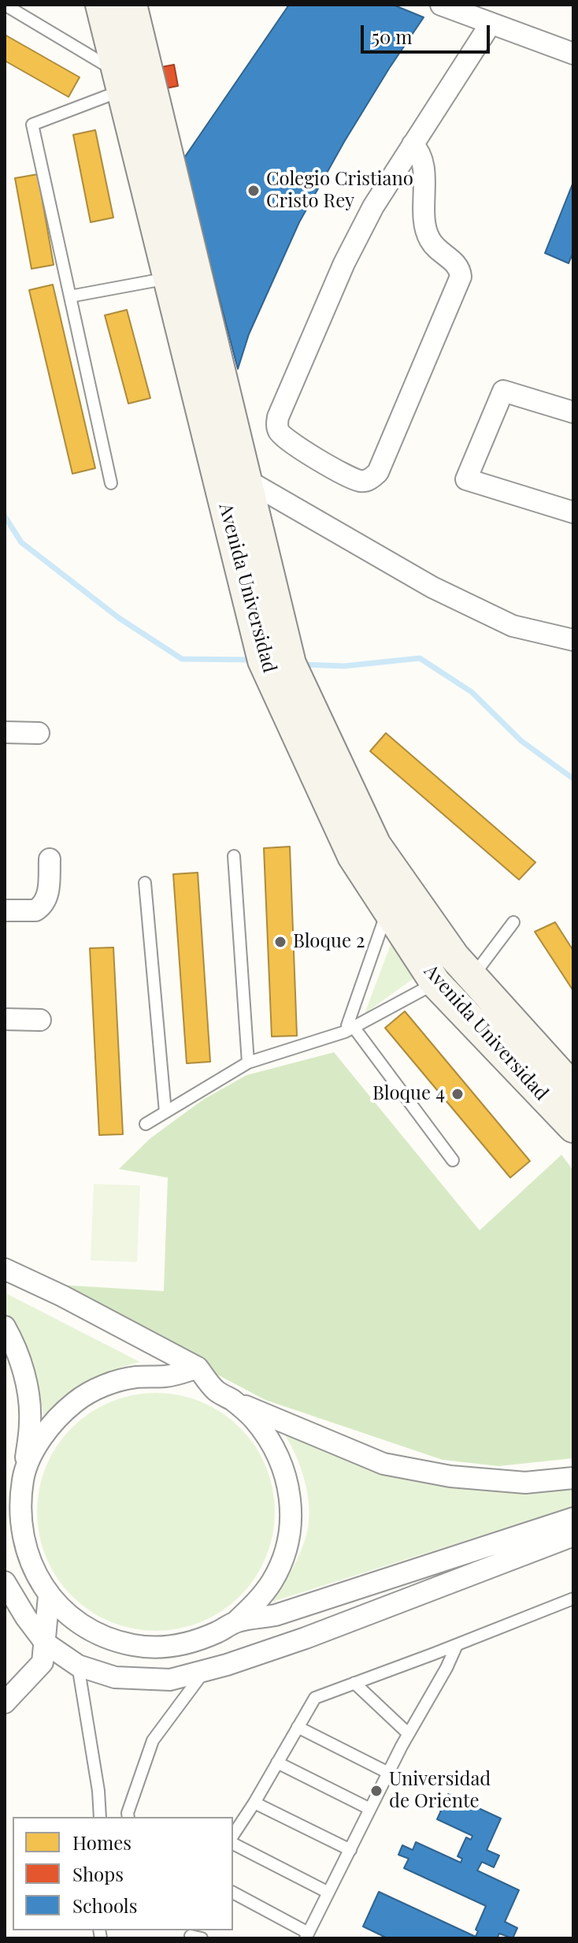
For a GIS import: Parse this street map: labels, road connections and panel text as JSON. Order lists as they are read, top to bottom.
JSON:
{
  "streets": {
    "street": ["Avenida Universidad"]
  },
  "places": [
    "Colegio Cristiano Cristo Rey",
    "Bloque 2",
    "Bloque 4",
    "Universidad de Oriente"
  ],
  "legend": ["Homes", "Shops", "Schools"],
  "scale_bar": "50 m"
}
